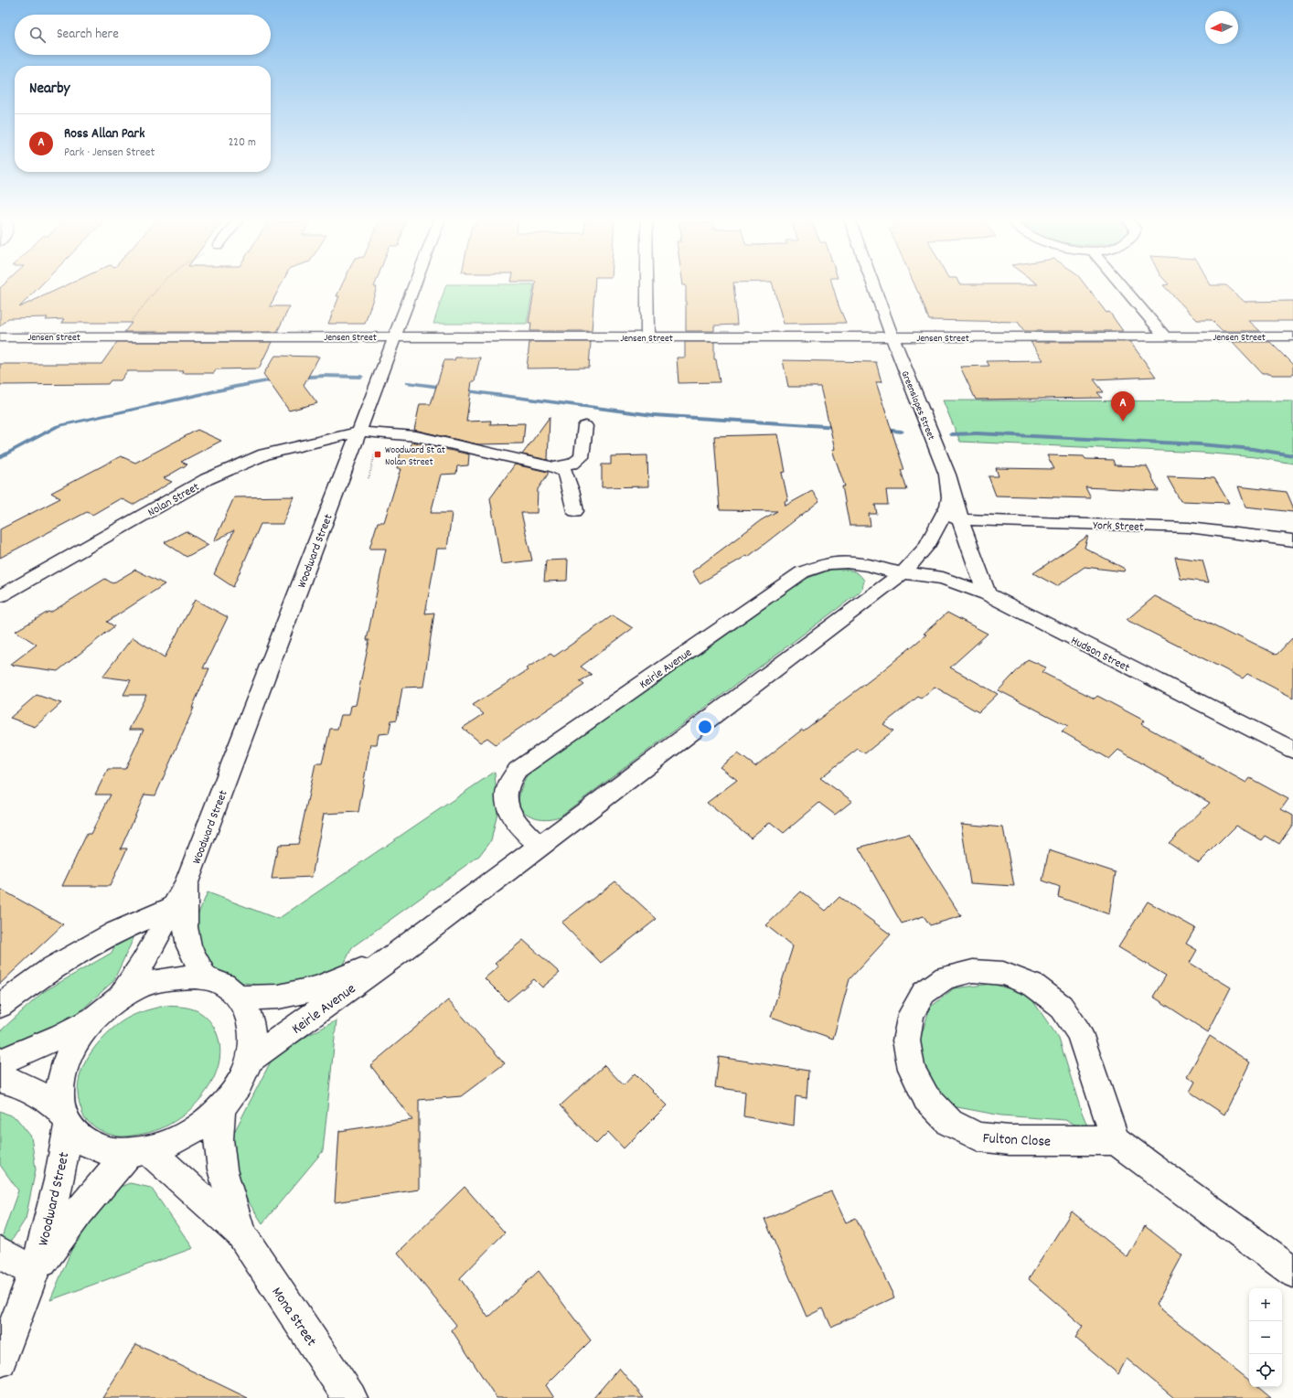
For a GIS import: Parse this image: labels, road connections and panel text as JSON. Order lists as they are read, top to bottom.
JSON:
{
  "streets": {
    "street": [
      "Jensen Street",
      "Greenslopes Street",
      "Nolan Street",
      "York Street",
      "Woodward Street",
      "Hudson Street",
      "Keirle Avenue",
      "Fulton Close",
      "Mona Street"
    ]
  },
  "crossings": [
    ["Jensen Street", "Greenslopes Street"],
    ["Jensen Street", "Woodward Street"],
    ["Greenslopes Street", "York Street"],
    ["Greenslopes Street", "Hudson Street"],
    ["Greenslopes Street", "Keirle Avenue"],
    ["Nolan Street", "Woodward Street"],
    ["York Street", "Keirle Avenue"],
    ["Woodward Street", "Mona Street"],
    ["Hudson Street", "Keirle Avenue"]
  ],
  "places": {
    "transit": ["Woodward St at Nolan Street"]
  },
  "north": "left",
  "page": {
    "search": "Search here",
    "heading": "Nearby",
    "list": [
      {
        "mark": "A",
        "name": "Ross Allan Park",
        "note": "Park · Jensen Street",
        "value": "220 m"
      }
    ],
    "pins": "A",
    "map_buttons": ["+", "−"]
  }
}
